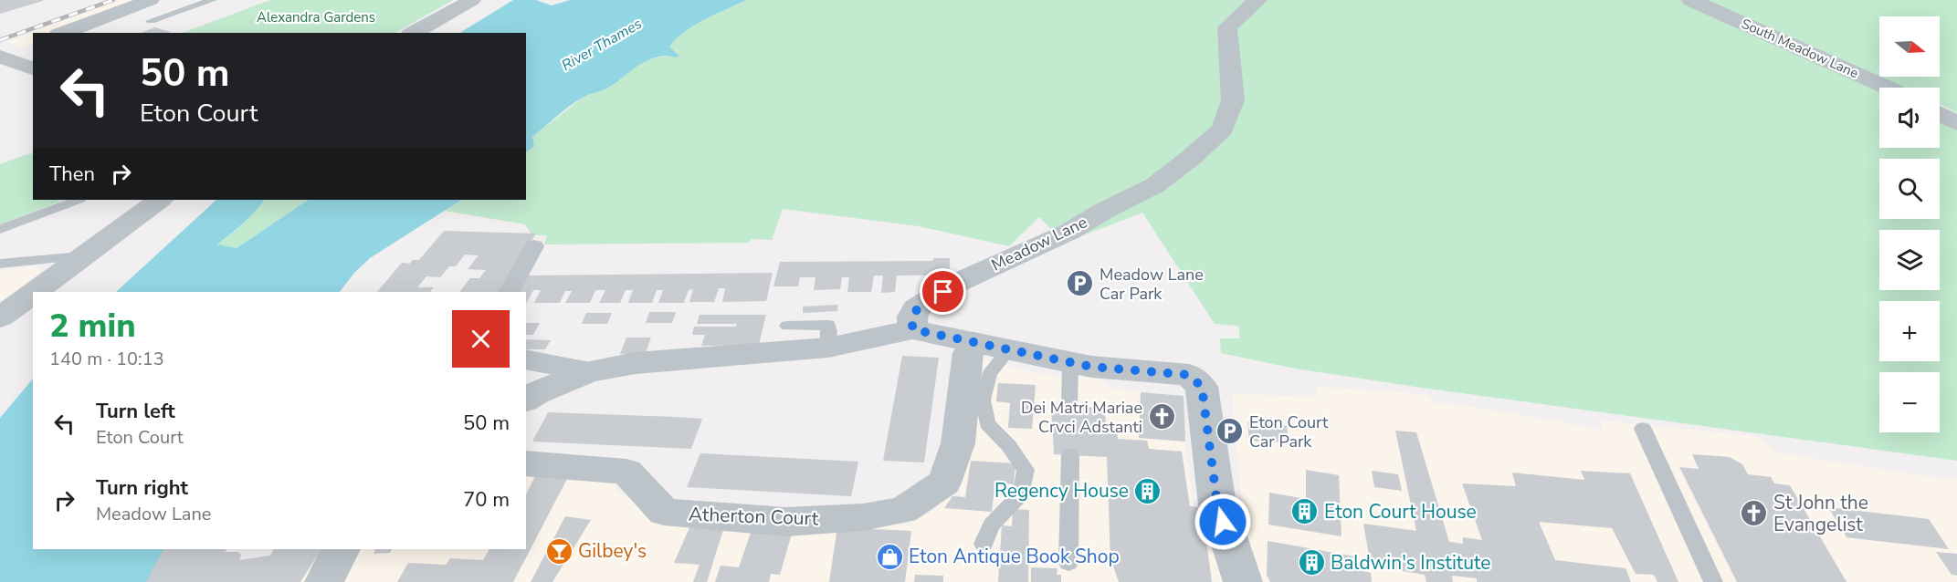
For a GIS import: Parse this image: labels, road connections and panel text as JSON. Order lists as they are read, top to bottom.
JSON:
{
  "streets": {
    "street": ["South Meadow Lane", "Meadow Lane", "Atherton Court"]
  },
  "water": ["River Thames"],
  "parks": ["Alexandra Gardens"],
  "places": {
    "parking": ["Meadow Lane Car Park", "Eton Court Car Park"],
    "church": ["Dei Matri Mariae Crvci Adstanti", "St John the Evangelist"],
    "building": ["Regency House", "Eton Court House", "Baldwin's Institute"],
    "bar": ["Gilbey's"],
    "shop": ["Eton Antique Book Shop"]
  },
  "north": "right",
  "page": {
    "map_buttons": ["+", "−"],
    "turn": ["50 m", "Eton Court"],
    "then": "Then",
    "heading": ["2 min", "140 m · 10:13"],
    "list": [
      {
        "name": "Turn left",
        "note": "Eton Court",
        "value": "50 m"
      },
      {
        "name": "Turn right",
        "note": "Meadow Lane",
        "value": "70 m"
      }
    ]
  }
}
